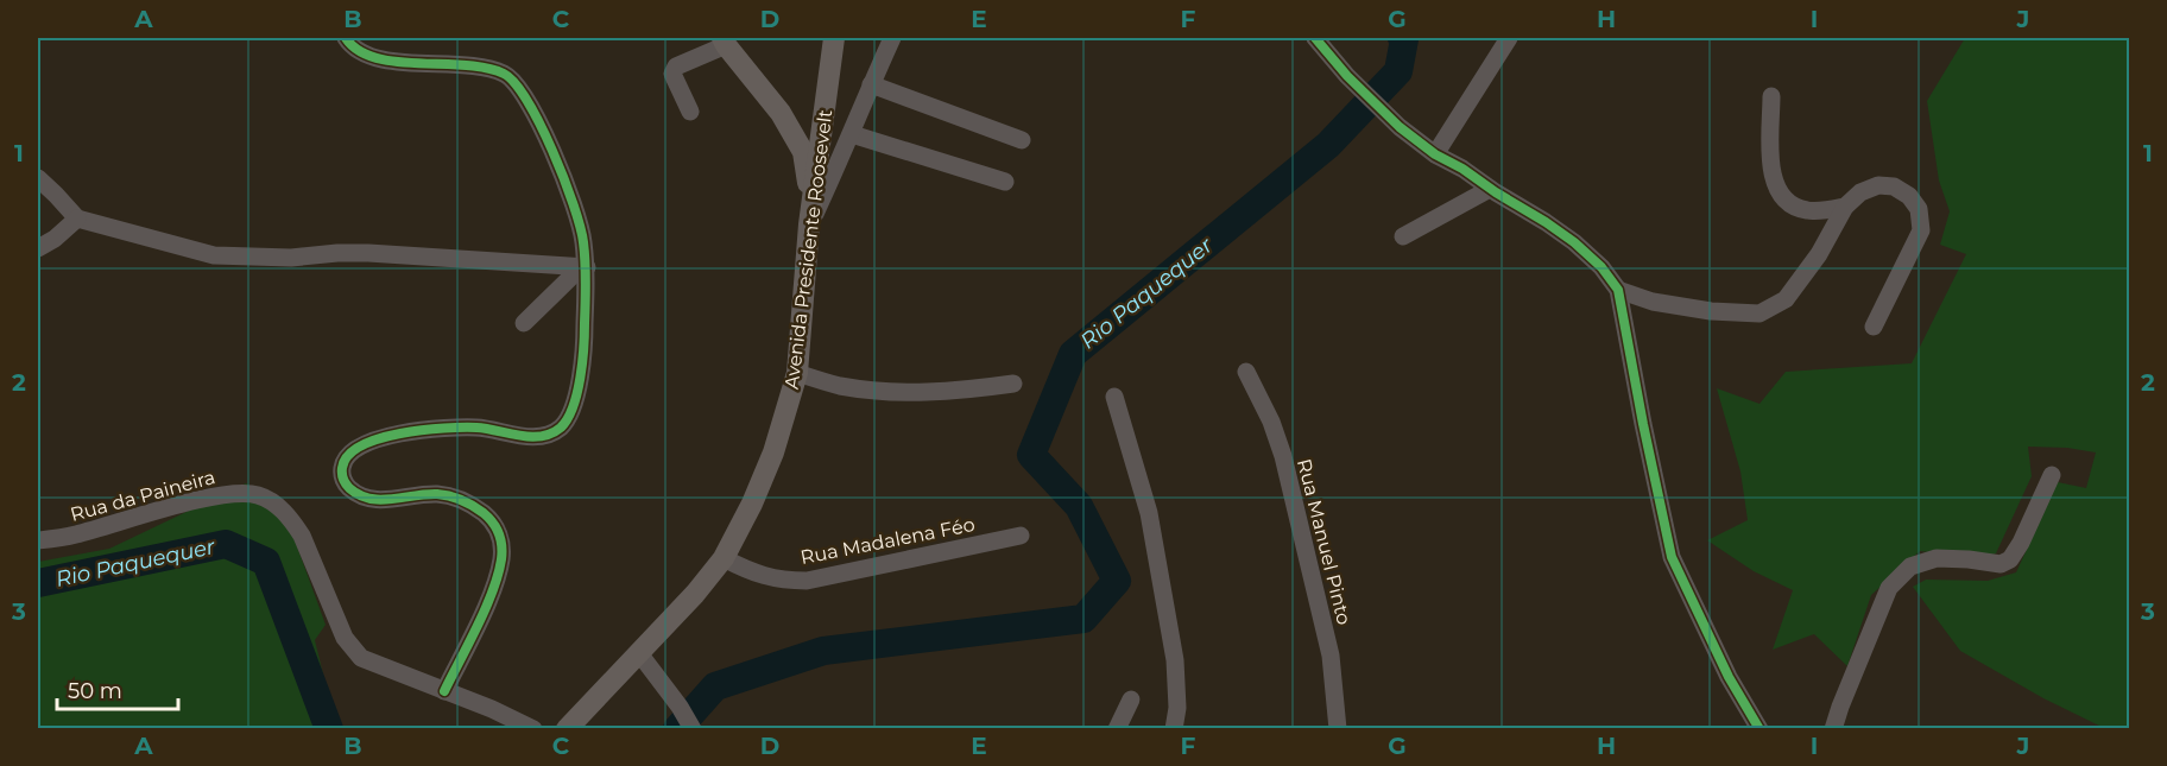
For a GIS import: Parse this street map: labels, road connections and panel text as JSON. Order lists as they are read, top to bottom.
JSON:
{
  "streets": {
    "main road": ["Avenida Presidente Roosevelt"],
    "street": ["Rua da Paineira", "Rua Madalena Féo", "Rua Manuel Pinto"]
  },
  "crossings": [
    ["Avenida Presidente Roosevelt", "Rua Madalena Féo"]
  ],
  "water": ["Rio Paquequer"],
  "scale_bar": "50 m",
  "grid": {
    "columns": [
      "A",
      "B",
      "C",
      "D",
      "E",
      "F",
      "G",
      "H",
      "I",
      "J"
    ],
    "rows": ["1", "2", "3"]
  }
}
